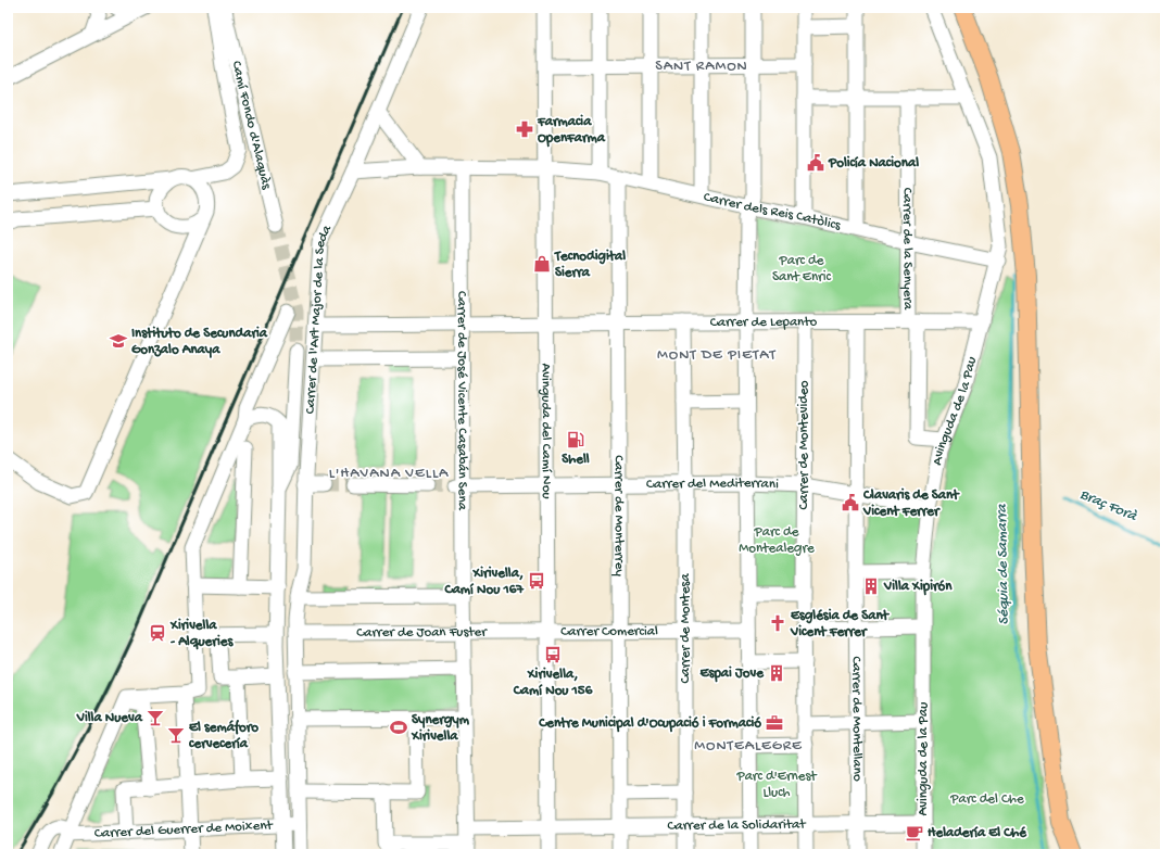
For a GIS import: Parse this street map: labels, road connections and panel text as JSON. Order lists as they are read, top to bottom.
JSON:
{
  "streets": {
    "street": [
      "Camí Fondo d'Alaquàs",
      "Carrer dels Reis Catòlics",
      "Carrer de la Senyera",
      "Carrer de l'Art Major de la Seda",
      "Carrer de Lepanto",
      "Carrer de José Vicente Casabán Sena",
      "Avinguda de la Pau",
      "Avinguda del Camí Nou",
      "Carrer de Montevideo",
      "Carrer del Mediterrani",
      "Carrer de Monterrey",
      "Carrer de Montesa",
      "Carrer Comercial",
      "Carrer de Joan Fuster",
      "Carrer de Montellano",
      "Carrer de la Solidaritat",
      "Carrer del Guerrer de Moixent"
    ]
  },
  "crossings": [
    ["Carrer dels Reis Catòlics", "Carrer de la Senyera"],
    ["Carrer dels Reis Catòlics", "Carrer de l'Art Major de la Seda"],
    ["Carrer dels Reis Catòlics", "Carrer de José Vicente Casabán Sena"],
    ["Carrer dels Reis Catòlics", "Avinguda de la Pau"],
    ["Carrer dels Reis Catòlics", "Avinguda del Camí Nou"],
    ["Carrer dels Reis Catòlics", "Carrer de Monterrey"],
    ["Carrer de la Senyera", "Carrer de Lepanto"],
    ["Carrer de la Senyera", "Avinguda de la Pau"],
    ["Carrer de l'Art Major de la Seda", "Carrer de Lepanto"],
    ["Carrer de l'Art Major de la Seda", "Carrer de Joan Fuster"],
    ["Carrer de l'Art Major de la Seda", "Carrer del Guerrer de Moixent"],
    ["Carrer de Lepanto", "Carrer de José Vicente Casabán Sena"],
    ["Carrer de Lepanto", "Avinguda de la Pau"],
    ["Carrer de Lepanto", "Avinguda del Camí Nou"],
    ["Carrer de Lepanto", "Carrer de Montevideo"],
    ["Carrer de Lepanto", "Carrer de Monterrey"],
    ["Carrer de Lepanto", "Carrer de Montesa"],
    ["Carrer de Lepanto", "Carrer de Montellano"],
    ["Carrer de José Vicente Casabán Sena", "Carrer del Mediterrani"],
    ["Carrer de José Vicente Casabán Sena", "Carrer de Joan Fuster"],
    ["Carrer de José Vicente Casabán Sena", "Carrer de la Solidaritat"],
    ["Avinguda de la Pau", "Carrer del Mediterrani"],
    ["Avinguda de la Pau", "Carrer de la Solidaritat"],
    ["Avinguda del Camí Nou", "Carrer del Mediterrani"],
    ["Avinguda del Camí Nou", "Carrer Comercial"],
    ["Avinguda del Camí Nou", "Carrer de Joan Fuster"],
    ["Avinguda del Camí Nou", "Carrer de la Solidaritat"],
    ["Carrer de Montevideo", "Carrer del Mediterrani"],
    ["Carrer de Montevideo", "Carrer de la Solidaritat"],
    ["Carrer del Mediterrani", "Carrer de Monterrey"],
    ["Carrer del Mediterrani", "Carrer de Montesa"],
    ["Carrer del Mediterrani", "Carrer de Montellano"],
    ["Carrer de Monterrey", "Carrer Comercial"],
    ["Carrer de Monterrey", "Carrer de la Solidaritat"],
    ["Carrer de Montesa", "Carrer Comercial"],
    ["Carrer de Montesa", "Carrer de la Solidaritat"],
    ["Carrer Comercial", "Carrer de Joan Fuster"],
    ["Carrer de Montellano", "Carrer de la Solidaritat"]
  ],
  "districts": [
    "SANT RAMON",
    "MONT DE PIETAT",
    "L'HAVANA VELLA",
    "MONTEALEGRE"
  ],
  "water": ["Braç Forà", "Séquia de Samarra"],
  "parks": [
    "Parc de Sant Enric",
    "Parc de Montealegre",
    "Parc d'Ernest Lluch",
    "Parc del Che"
  ],
  "places": {
    "pharmacy": ["Farmacia OpenFarma"],
    "public building": ["Policía Nacional", "Clavaris de Sant Vicent Ferrer"],
    "shop": ["Tecnodigital Sierra"],
    "school or university": ["Instituto de Secundaria Gonzalo Anaya"],
    "fuel station": ["Shell"],
    "bus stop": ["Xirivella, Camí Nou 167", "Xirivella, Camí Nou 156"],
    "building": ["Villa Xipirón", "Espai Jove"],
    "church": ["Església de Sant Vicent Ferrer"],
    "station": ["Xirivella - Alqueries"],
    "bar": ["Villa Nueva", "El semáforo cervecería"],
    "office": ["Centre Municipal d'Ocupació i Formació"],
    "sports": ["Synergym Xirivella"],
    "cafe": ["Heladería El Ché"]
  }
}
